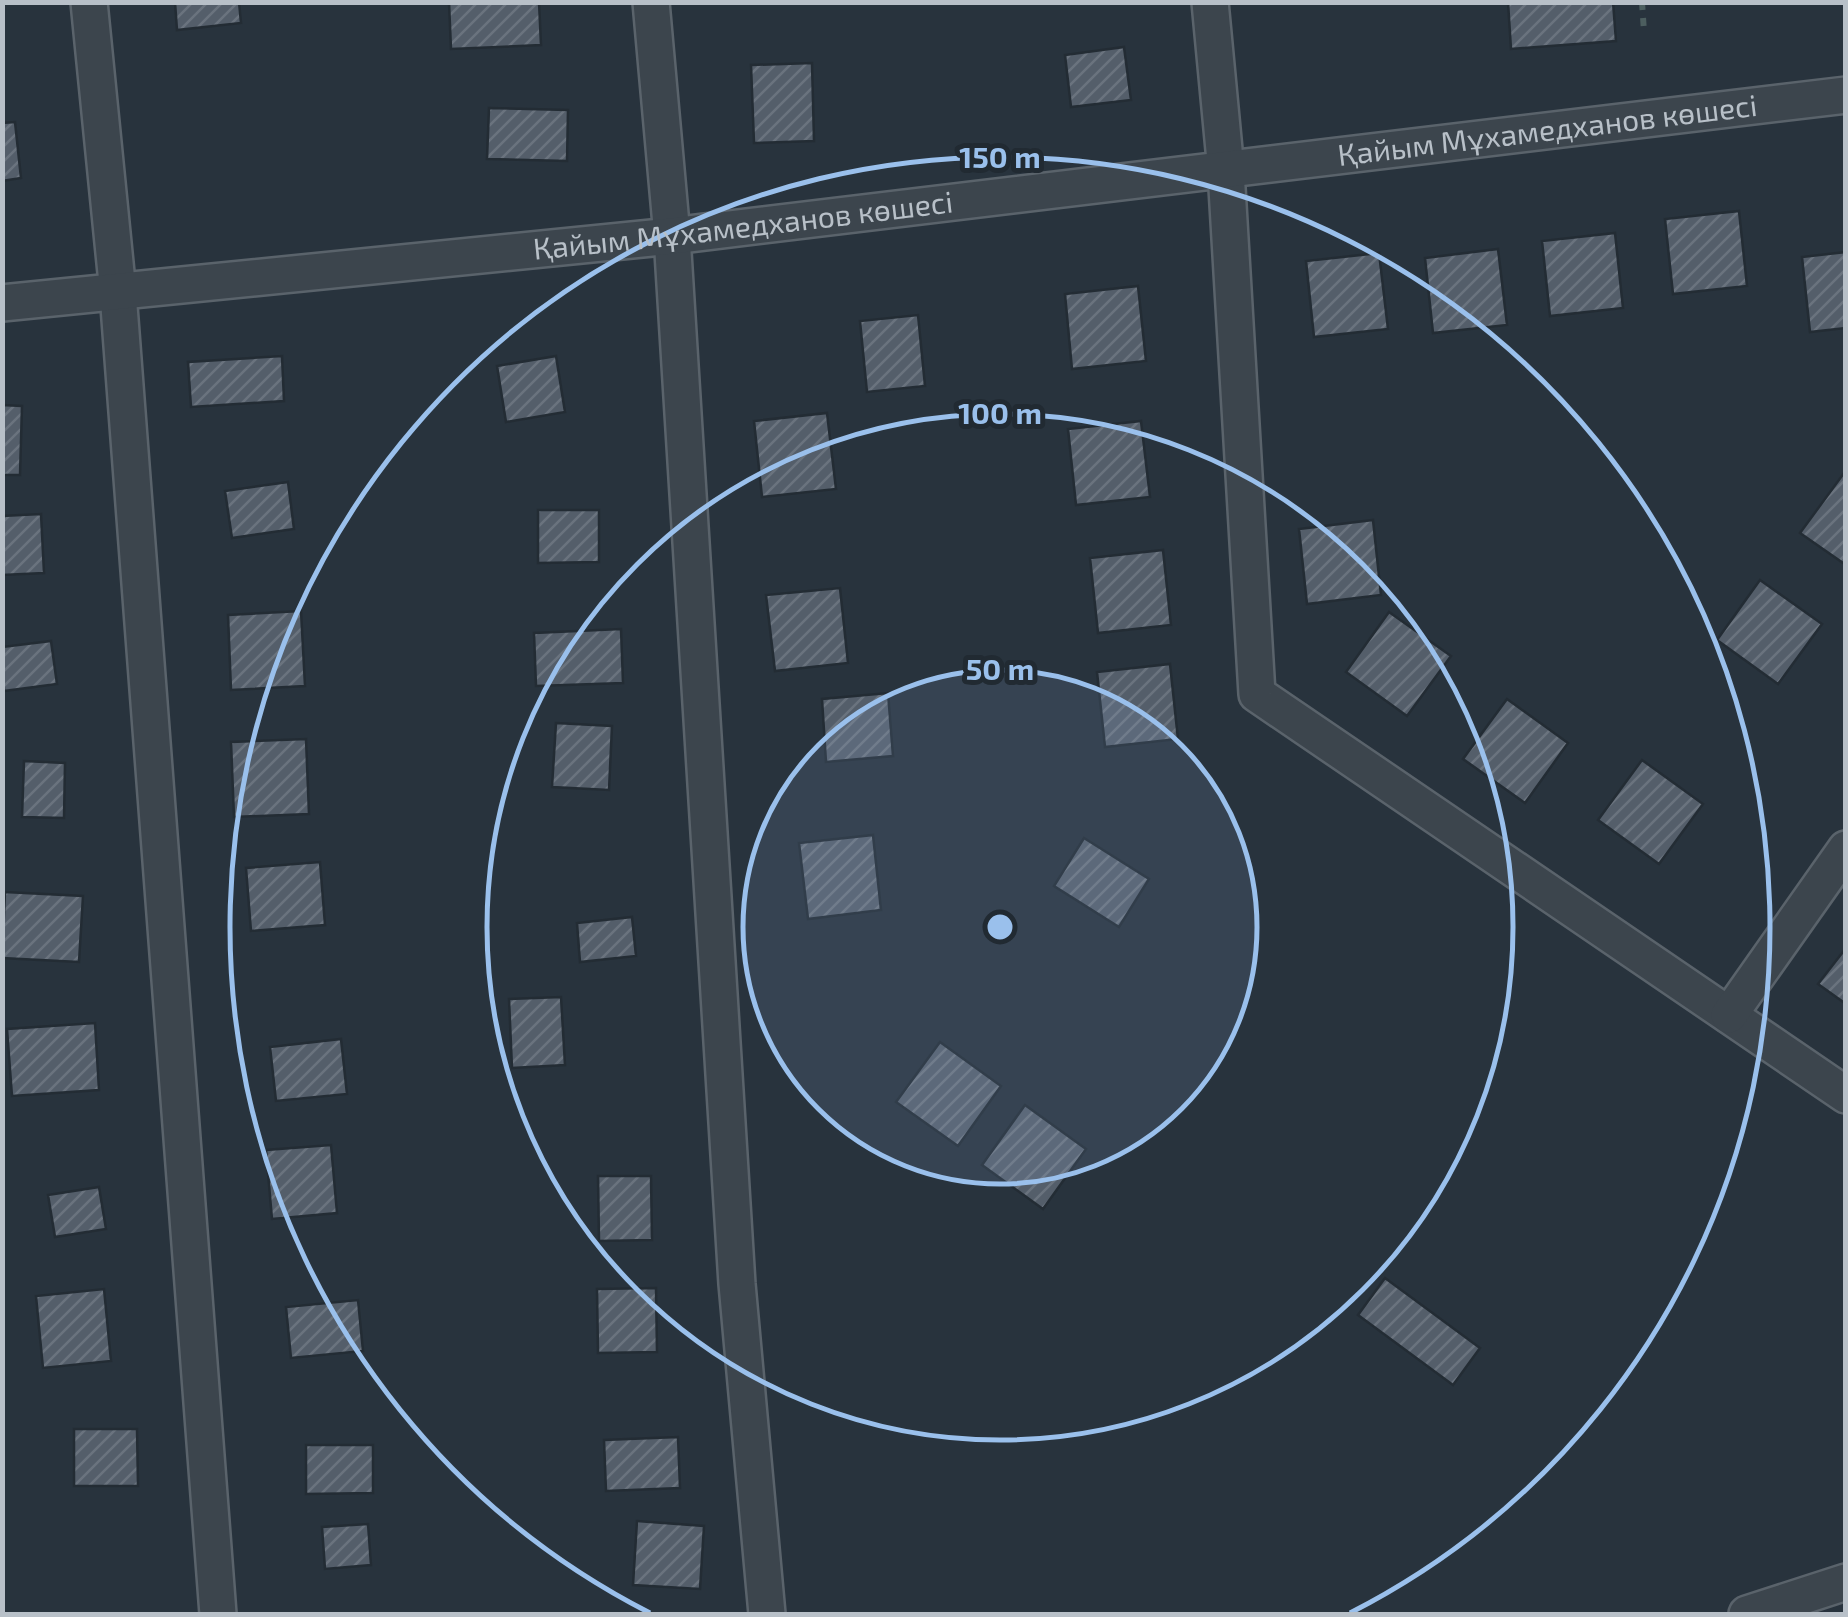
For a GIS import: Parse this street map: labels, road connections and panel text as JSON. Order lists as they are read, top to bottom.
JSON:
{
  "streets": {
    "street": ["Қайым Мұхамедханов көшесі"]
  },
  "rings": ["150 m", "100 m", "50 m"]
}
